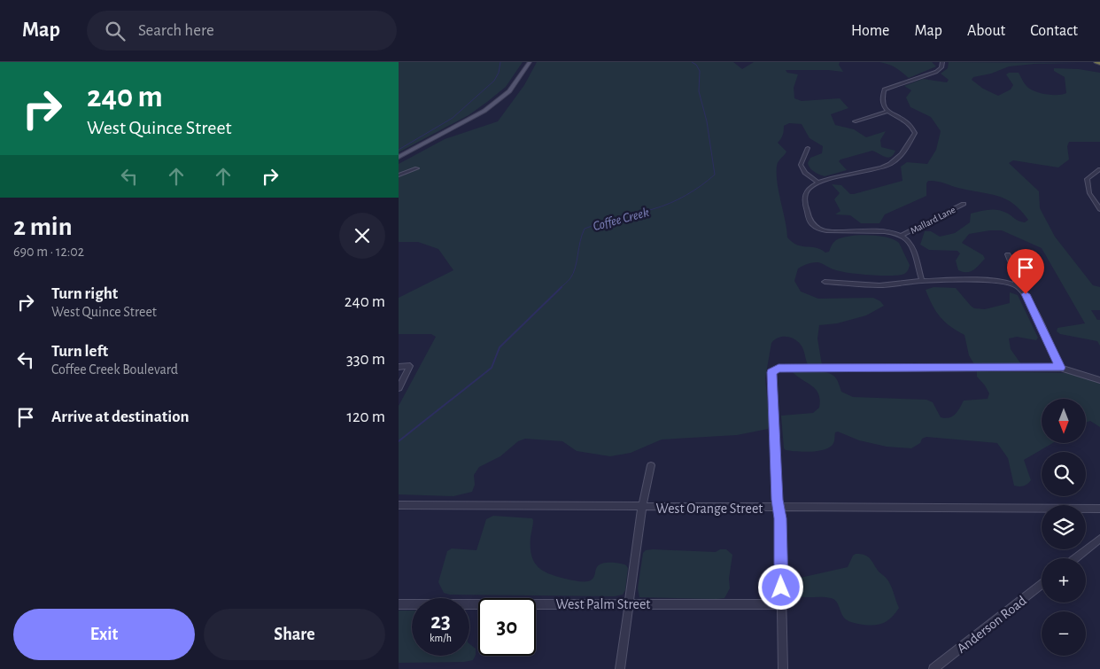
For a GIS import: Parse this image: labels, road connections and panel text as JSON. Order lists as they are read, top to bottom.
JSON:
{
  "streets": {
    "street": [
      "Mallard Lane",
      "West Orange Street",
      "West Palm Street",
      "Anderson Road"
    ]
  },
  "water": ["Coffee Creek"],
  "north": "bottom",
  "page": {
    "header": "Map",
    "search": "Search here",
    "nav": [
      "Home",
      "Map",
      "About",
      "Contact"
    ],
    "turn": ["240 m", "West Quince Street"],
    "heading": ["2 min", "690 m · 12:02"],
    "list": [
      {
        "name": "Turn right",
        "note": "West Quince Street",
        "value": "240 m"
      },
      {
        "name": "Turn left",
        "note": "Coffee Creek Boulevard",
        "value": "330 m"
      },
      {
        "name": "Arrive at destination",
        "value": "120 m"
      }
    ],
    "map_buttons": ["+", "−"],
    "speed": "23 km/h",
    "limit": "30",
    "buttons": ["Exit", "Share"]
  }
}
